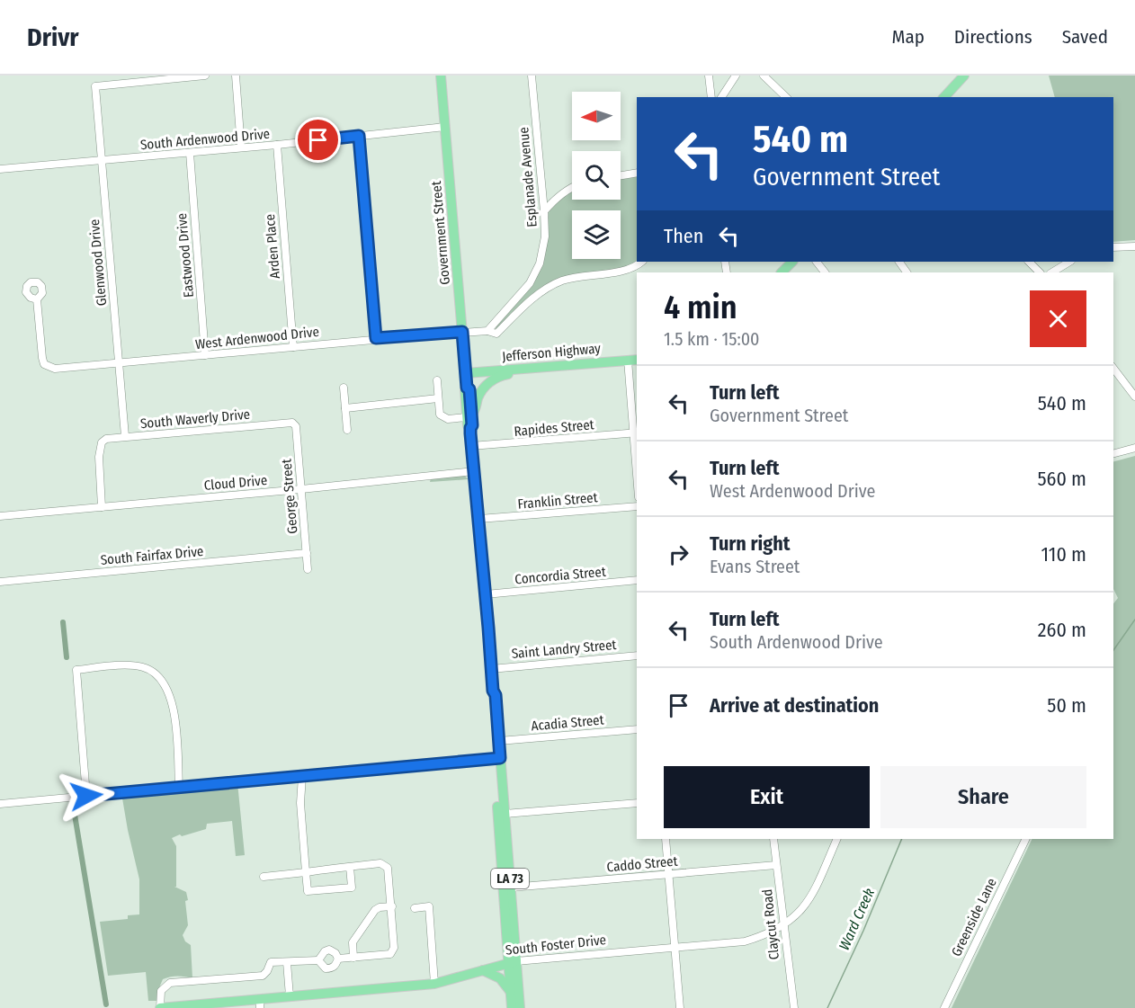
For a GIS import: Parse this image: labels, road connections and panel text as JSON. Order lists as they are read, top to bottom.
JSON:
{
  "streets": {
    "main road": [
      "Government Street",
      "Jefferson Highway",
      "LA 73",
      "South Foster Drive"
    ],
    "street": [
      "South Ardenwood Drive",
      "Esplanade Avenue",
      "Arden Place",
      "Eastwood Drive",
      "Glenwood Drive",
      "West Ardenwood Drive",
      "South Waverly Drive",
      "Rapides Street",
      "Cloud Drive",
      "George Street",
      "Franklin Street",
      "South Fairfax Drive",
      "Concordia Street",
      "Saint Landry Street",
      "Acadia Street",
      "Caddo Street",
      "Greenside Lane",
      "Claycut Road"
    ]
  },
  "crossings": [
    ["South Ardenwood Drive", "Government Street"],
    ["South Ardenwood Drive", "Arden Place"],
    ["South Ardenwood Drive", "Eastwood Drive"],
    ["South Ardenwood Drive", "Glenwood Drive"],
    ["Government Street", "West Ardenwood Drive"],
    ["Government Street", "Jefferson Highway"],
    ["Government Street", "Rapides Street"],
    ["Government Street", "Cloud Drive"],
    ["Government Street", "Franklin Street"],
    ["Government Street", "Concordia Street"],
    ["Government Street", "Saint Landry Street"],
    ["Government Street", "Acadia Street"],
    ["Government Street", "Caddo Street"],
    ["Government Street", "South Foster Drive"],
    ["Arden Place", "West Ardenwood Drive"],
    ["Eastwood Drive", "West Ardenwood Drive"],
    ["Glenwood Drive", "West Ardenwood Drive"],
    ["Glenwood Drive", "South Waverly Drive"],
    ["South Waverly Drive", "Cloud Drive"],
    ["South Waverly Drive", "George Street"],
    ["Cloud Drive", "George Street"],
    ["George Street", "South Fairfax Drive"],
    ["Caddo Street", "Claycut Road"],
    ["Claycut Road", "South Foster Drive"]
  ],
  "water": ["Ward Creek"],
  "north": "left",
  "page": {
    "header": "Drivr",
    "nav": ["Map", "Directions", "Saved"],
    "turn": ["540 m", "Government Street"],
    "then": "Then",
    "heading": ["4 min", "1.5 km · 15:00"],
    "list": [
      {
        "name": "Turn left",
        "note": "Government Street",
        "value": "540 m"
      },
      {
        "name": "Turn left",
        "note": "West Ardenwood Drive",
        "value": "560 m"
      },
      {
        "name": "Turn right",
        "note": "Evans Street",
        "value": "110 m"
      },
      {
        "name": "Turn left",
        "note": "South Ardenwood Drive",
        "value": "260 m"
      },
      {
        "name": "Arrive at destination",
        "value": "50 m"
      }
    ],
    "buttons": ["Exit", "Share"]
  }
}
